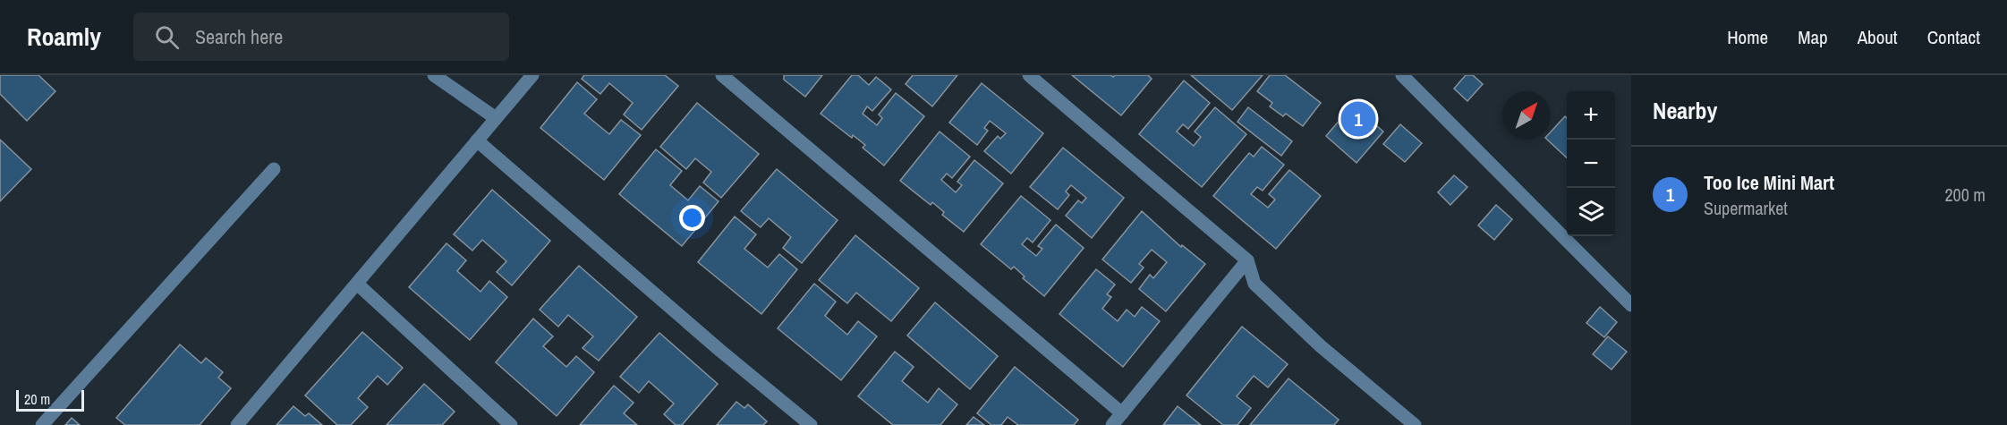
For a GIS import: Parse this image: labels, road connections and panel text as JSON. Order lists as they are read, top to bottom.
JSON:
{
  "scale_bar": "20 m",
  "north": "top right",
  "page": {
    "header": "Roamly",
    "search": "Search here",
    "nav": [
      "Home",
      "Map",
      "About",
      "Contact"
    ],
    "heading": "Nearby",
    "map_buttons": ["+", "−"],
    "pins": "1",
    "list": [
      {
        "mark": "1",
        "name": "Too Ice Mini Mart",
        "note": "Supermarket",
        "value": "200 m"
      }
    ],
    "scale": "20 m"
  }
}
